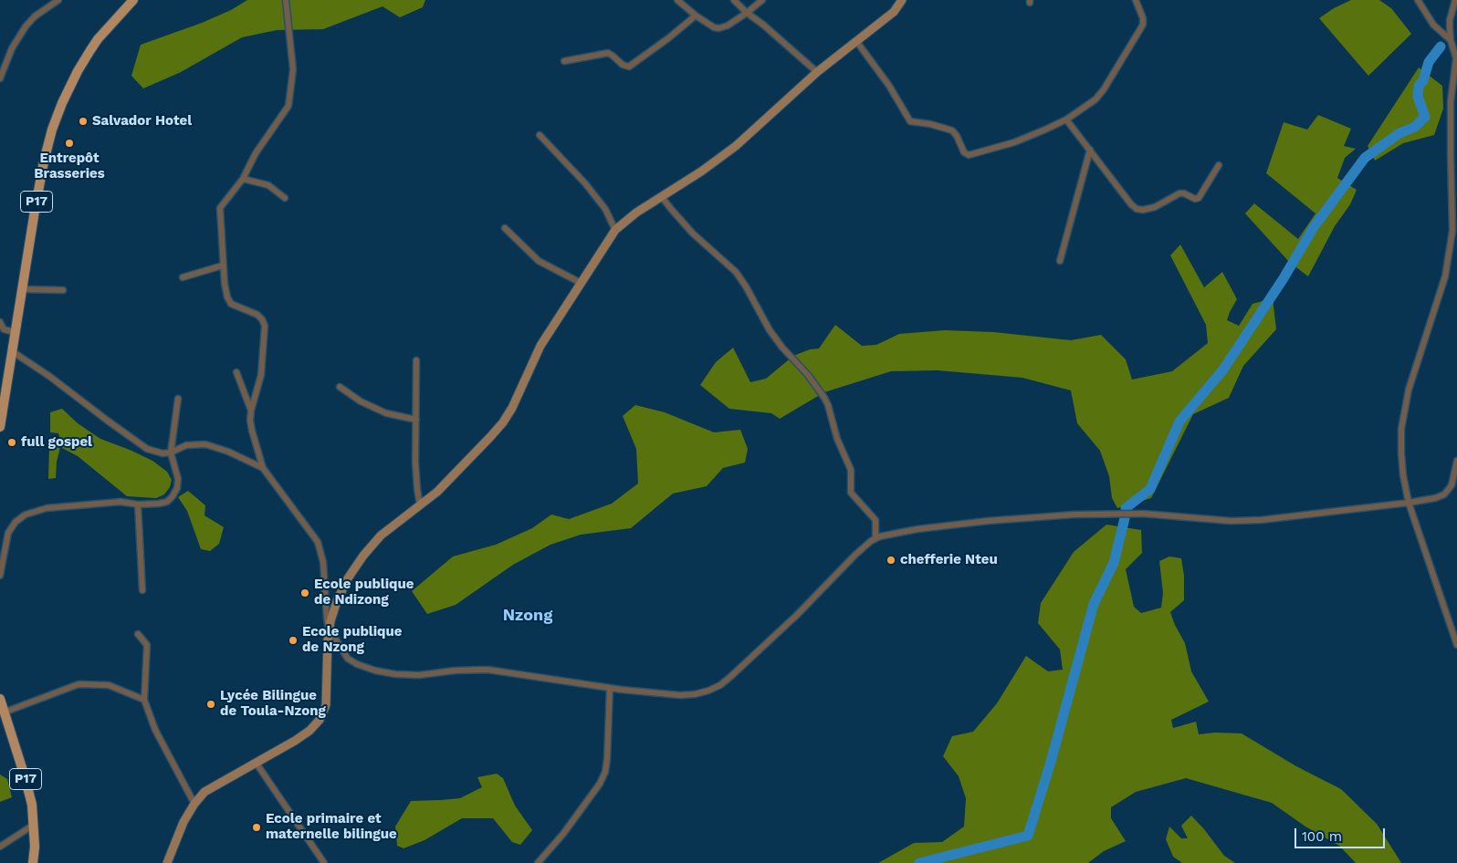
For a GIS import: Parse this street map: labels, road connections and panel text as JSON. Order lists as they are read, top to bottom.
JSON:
{
  "streets": {
    "main road": ["P17"]
  },
  "districts": ["Nzong"],
  "places": [
    "Salvador Hotel",
    "Entrepôt Brasseries",
    "full gospel",
    "chefferie Nteu",
    "Ecole publique de Ndizong",
    "Ecole publique de Nzong",
    "Lycée Bilingue de Toula-Nzong",
    "Ecole primaire et maternelle bilingue"
  ],
  "scale_bar": "100 m"
}
